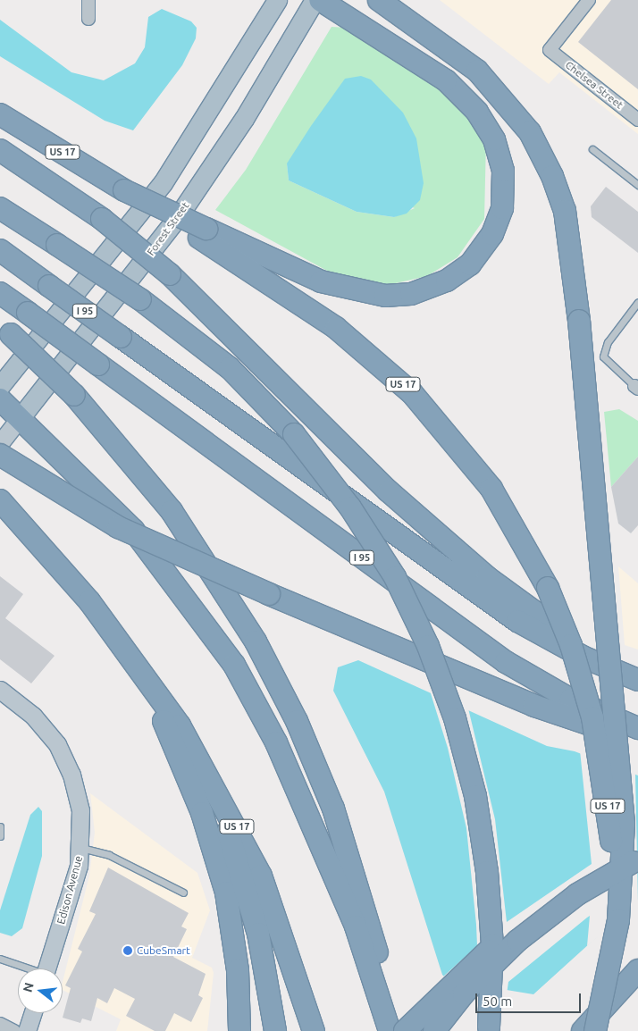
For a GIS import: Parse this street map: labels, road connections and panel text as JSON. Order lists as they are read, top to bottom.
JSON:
{
  "streets": {
    "highway": ["US 17", "I 95"],
    "main road": ["Forest Street", "Edison Avenue"],
    "street": ["Chelsea Street"]
  },
  "places": ["CubeSmart"],
  "scale_bar": "50 m",
  "north": "left"
}
